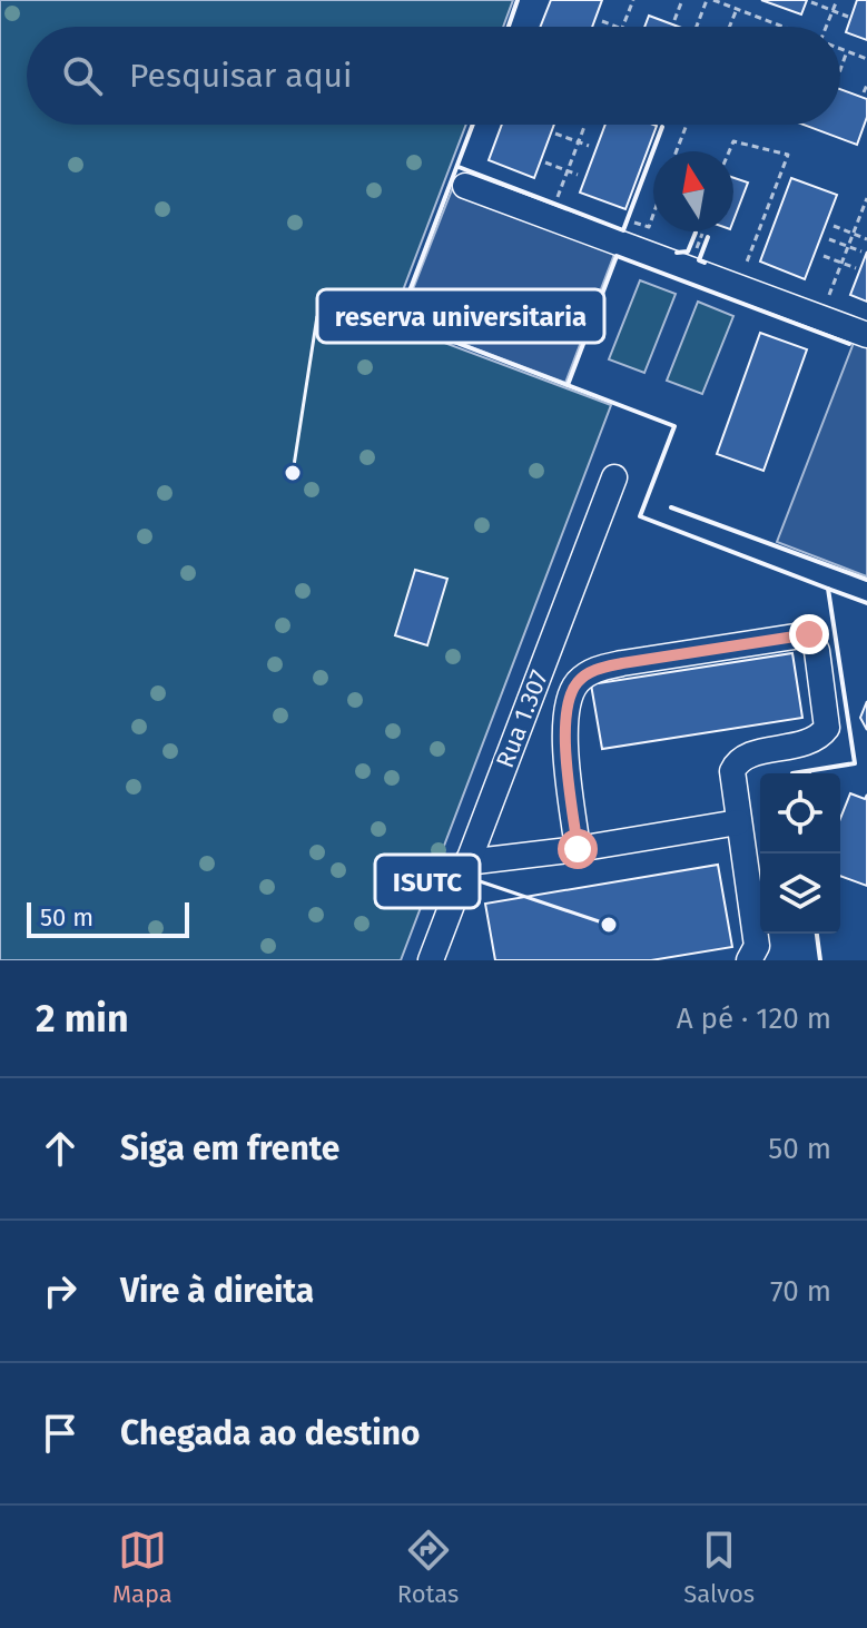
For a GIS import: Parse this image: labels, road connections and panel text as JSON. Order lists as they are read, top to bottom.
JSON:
{
  "streets": {
    "street": ["Rua 1.307"]
  },
  "places": ["reserva universitaria", "ISUTC"],
  "scale_bar": "50 m",
  "north": "top",
  "page": {
    "search": "Pesquisar aqui",
    "scale": "50 m",
    "heading": ["2 min", "A pé · 120 m"],
    "list": [
      ["Siga em frente", "50 m"],
      ["Vire à direita", "70 m"],
      "Chegada ao destino"
    ],
    "nav": ["Mapa", "Rotas", "Salvos"]
  }
}
